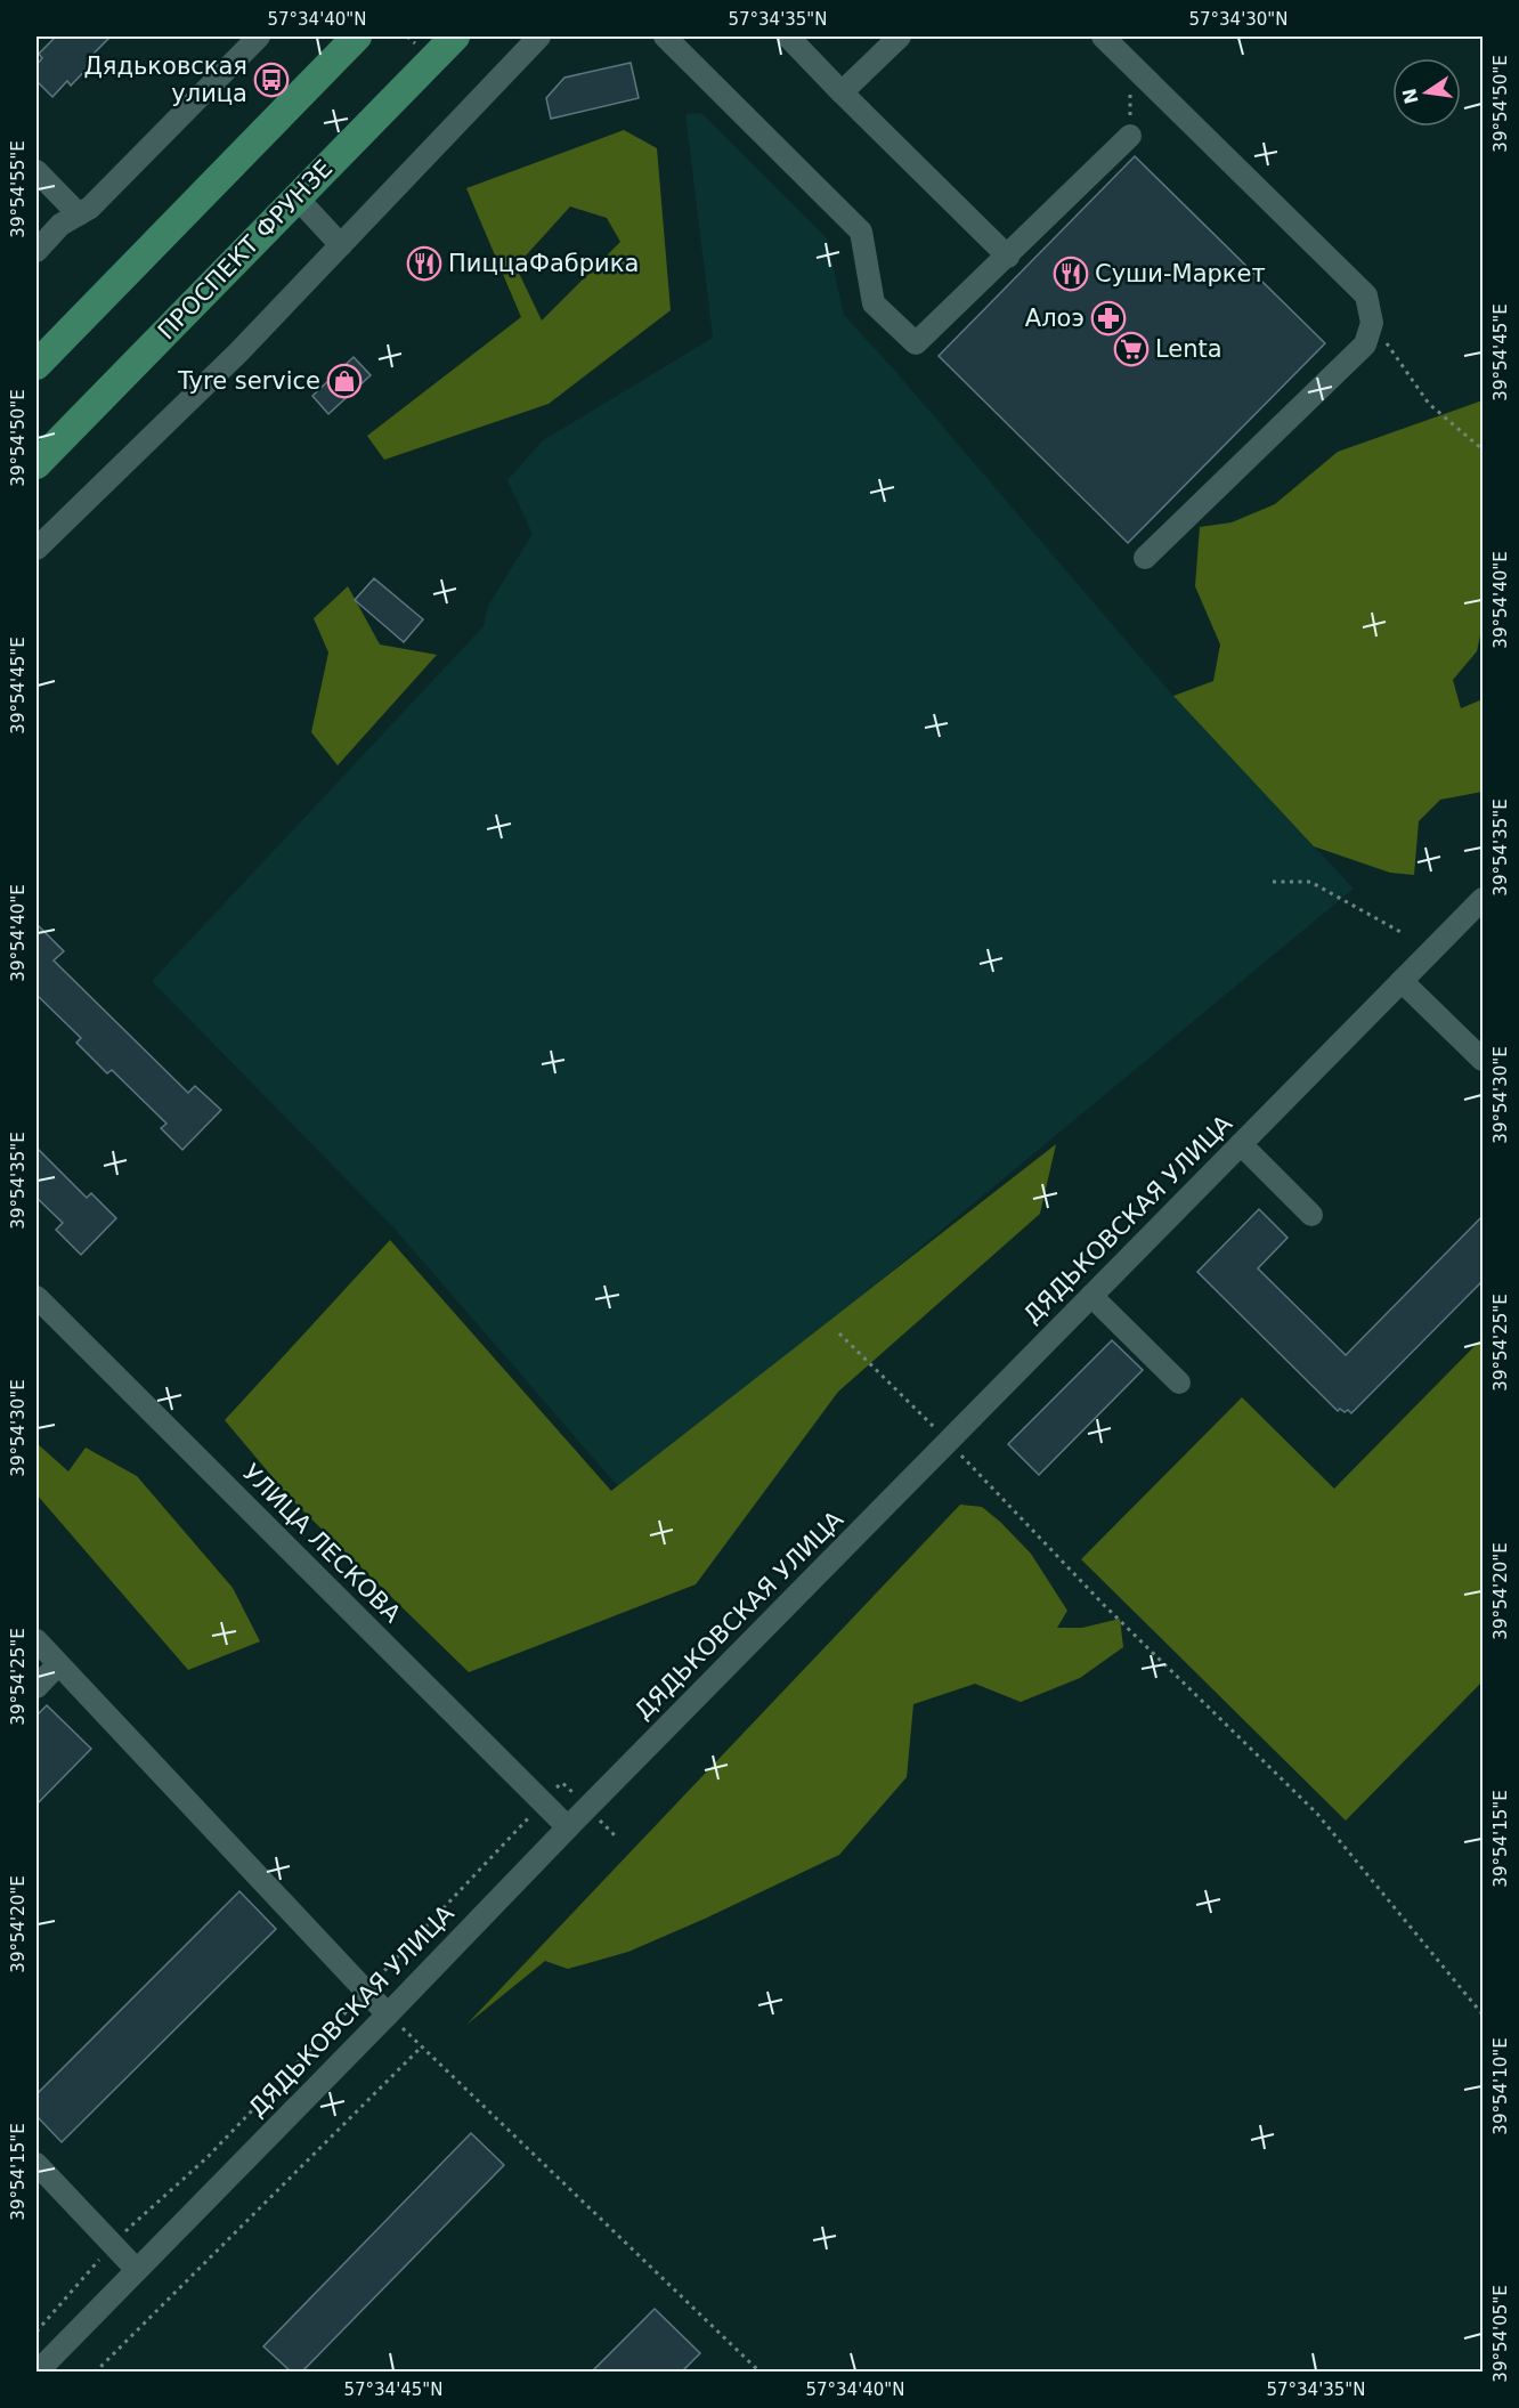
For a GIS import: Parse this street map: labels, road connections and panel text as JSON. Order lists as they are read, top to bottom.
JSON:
{
  "streets": {
    "main road": ["ПРОСПЕКТ ФРУНЗЕ"],
    "street": ["ДЯДЬКОВСКАЯ УЛИЦА", "УЛИЦА ЛЕСКОВА"]
  },
  "crossings": [
    ["ДЯДЬКОВСКАЯ УЛИЦА", "УЛИЦА ЛЕСКОВА"]
  ],
  "places": {
    "bus stop": ["Дядьковская улица"],
    "restaurant": ["ПиццаФабрика", "Суши-Маркет"],
    "pharmacy": ["Алоэ"],
    "supermarket": ["Lenta"],
    "shop": ["Tyre service"]
  },
  "north": "left",
  "coordinates": [
    "57°34'40\"N",
    "57°34'35\"N",
    "57°34'30\"N",
    "39°54'50\"E",
    "39°54'55\"E",
    "39°54'45\"E",
    "39°54'40\"E",
    "39°54'35\"E",
    "39°54'30\"E",
    "39°54'25\"E",
    "39°54'20\"E",
    "39°54'15\"E",
    "39°54'10\"E",
    "39°54'05\"E",
    "57°34'45\"N"
  ]
}
